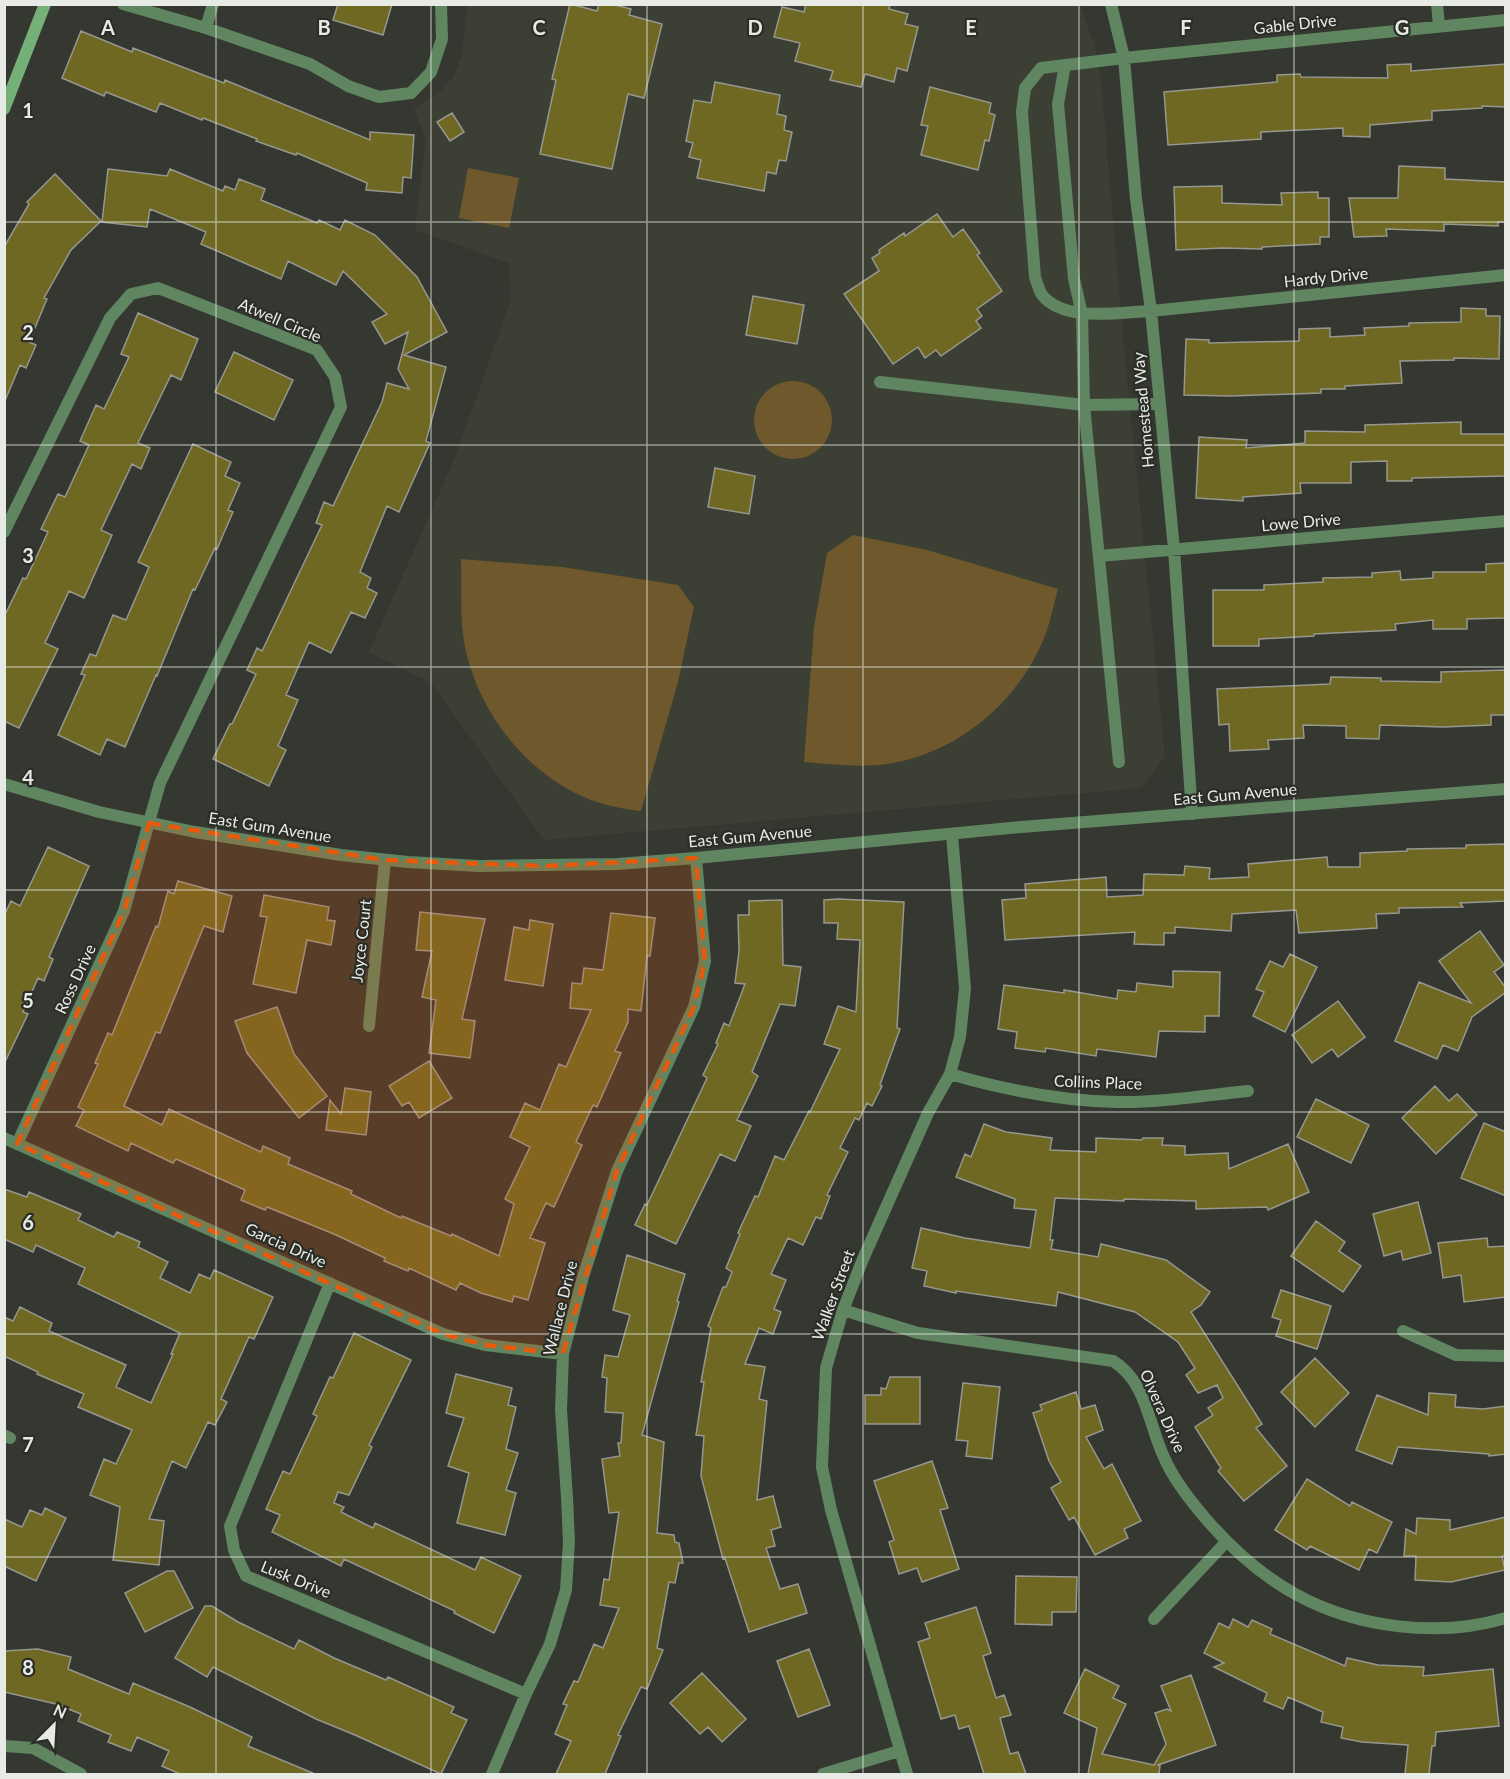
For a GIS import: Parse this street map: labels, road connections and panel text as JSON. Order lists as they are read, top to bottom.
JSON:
{
  "streets": {
    "street": [
      "Gable Drive",
      "Hardy Drive",
      "Atwell Circle",
      "Homestead Way",
      "Lowe Drive",
      "East Gum Avenue",
      "Joyce Court",
      "Ross Drive",
      "Collins Place",
      "Garcia Drive",
      "Walker Street",
      "Wallace Drive",
      "Olvera Drive",
      "Lusk Drive"
    ]
  },
  "crossings": [
    ["Gable Drive", "Hardy Drive"],
    ["Gable Drive", "Homestead Way"],
    ["Hardy Drive", "Homestead Way"],
    ["Atwell Circle", "East Gum Avenue"],
    ["Atwell Circle", "Ross Drive"],
    ["Homestead Way", "Lowe Drive"],
    ["Homestead Way", "East Gum Avenue"],
    ["East Gum Avenue", "Joyce Court"],
    ["East Gum Avenue", "Ross Drive"],
    ["East Gum Avenue", "Walker Street"],
    ["East Gum Avenue", "Wallace Drive"],
    ["Ross Drive", "Garcia Drive"],
    ["Collins Place", "Walker Street"],
    ["Garcia Drive", "Wallace Drive"],
    ["Garcia Drive", "Lusk Drive"],
    ["Walker Street", "Olvera Drive"],
    ["Wallace Drive", "Lusk Drive"]
  ],
  "north": "top right",
  "grid": {
    "columns": [
      "A",
      "B",
      "C",
      "D",
      "E",
      "F",
      "G"
    ],
    "rows": [
      "1",
      "2",
      "3",
      "4",
      "5",
      "6",
      "7",
      "8"
    ]
  }
}
